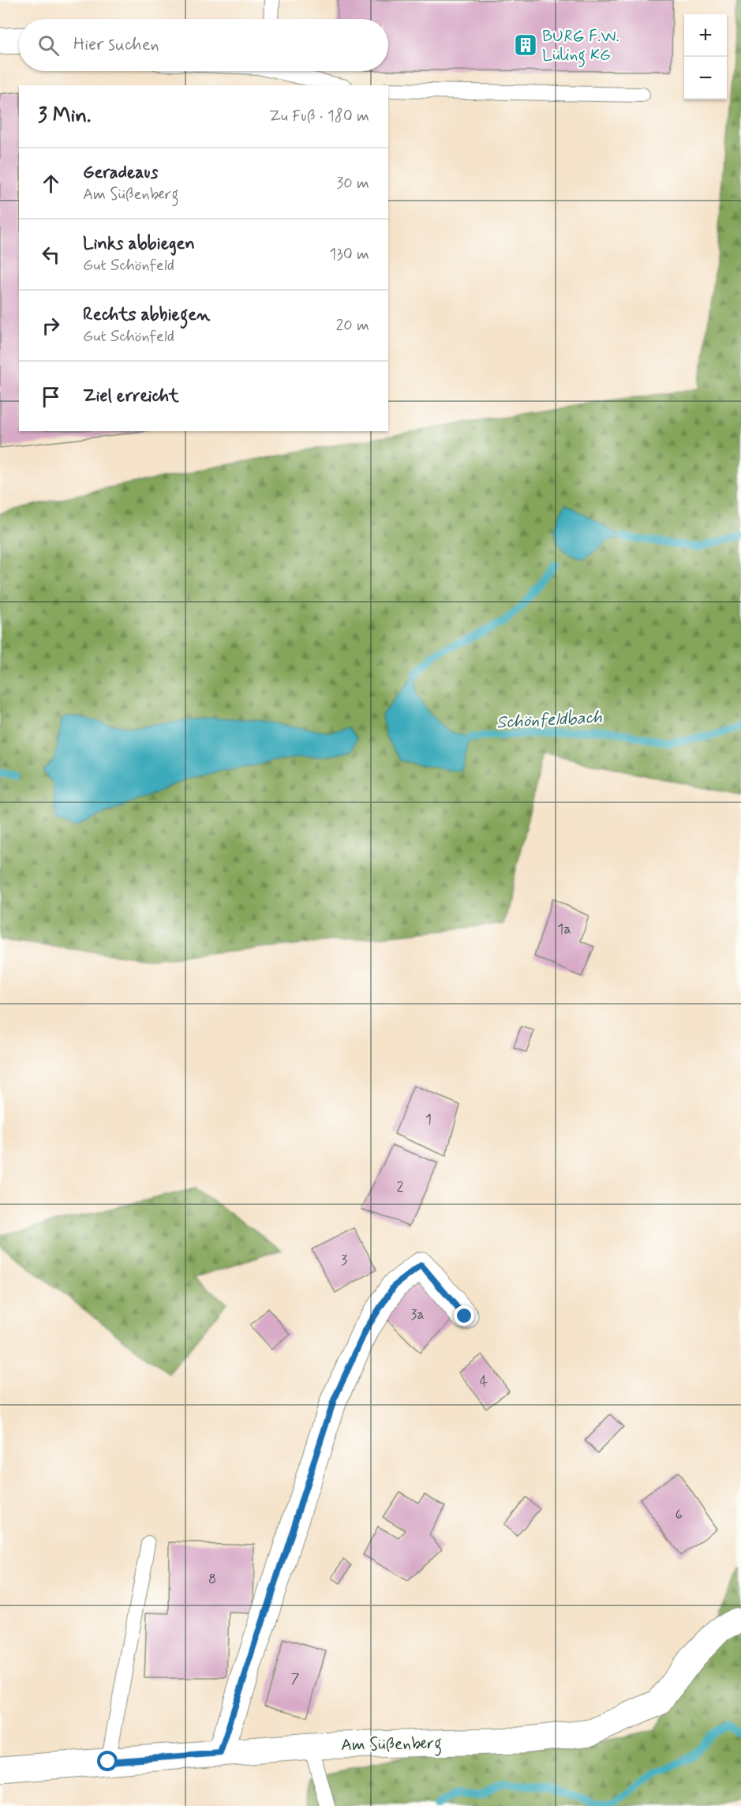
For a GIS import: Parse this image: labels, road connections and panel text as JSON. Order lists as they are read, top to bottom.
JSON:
{
  "streets": {
    "street": ["Am Süßenberg"]
  },
  "water": ["Schönfeldbach"],
  "places": {
    "building": ["BURG F.W. Lüling KG"]
  },
  "house_numbers": [
    "1a",
    "1",
    "2",
    "3",
    "3a",
    "4",
    "6",
    "8",
    "7"
  ],
  "page": {
    "map_buttons": ["+", "−"],
    "search": "Hier suchen",
    "heading": ["3 Min.", "Zu Fuß · 180 m"],
    "list": [
      ["Geradeaus", "Am Süßenberg", "30 m"],
      ["Links abbiegen", "Gut Schönfeld", "130 m"],
      ["Rechts abbiegen", "Gut Schönfeld", "20 m"],
      "Ziel erreicht"
    ]
  }
}
